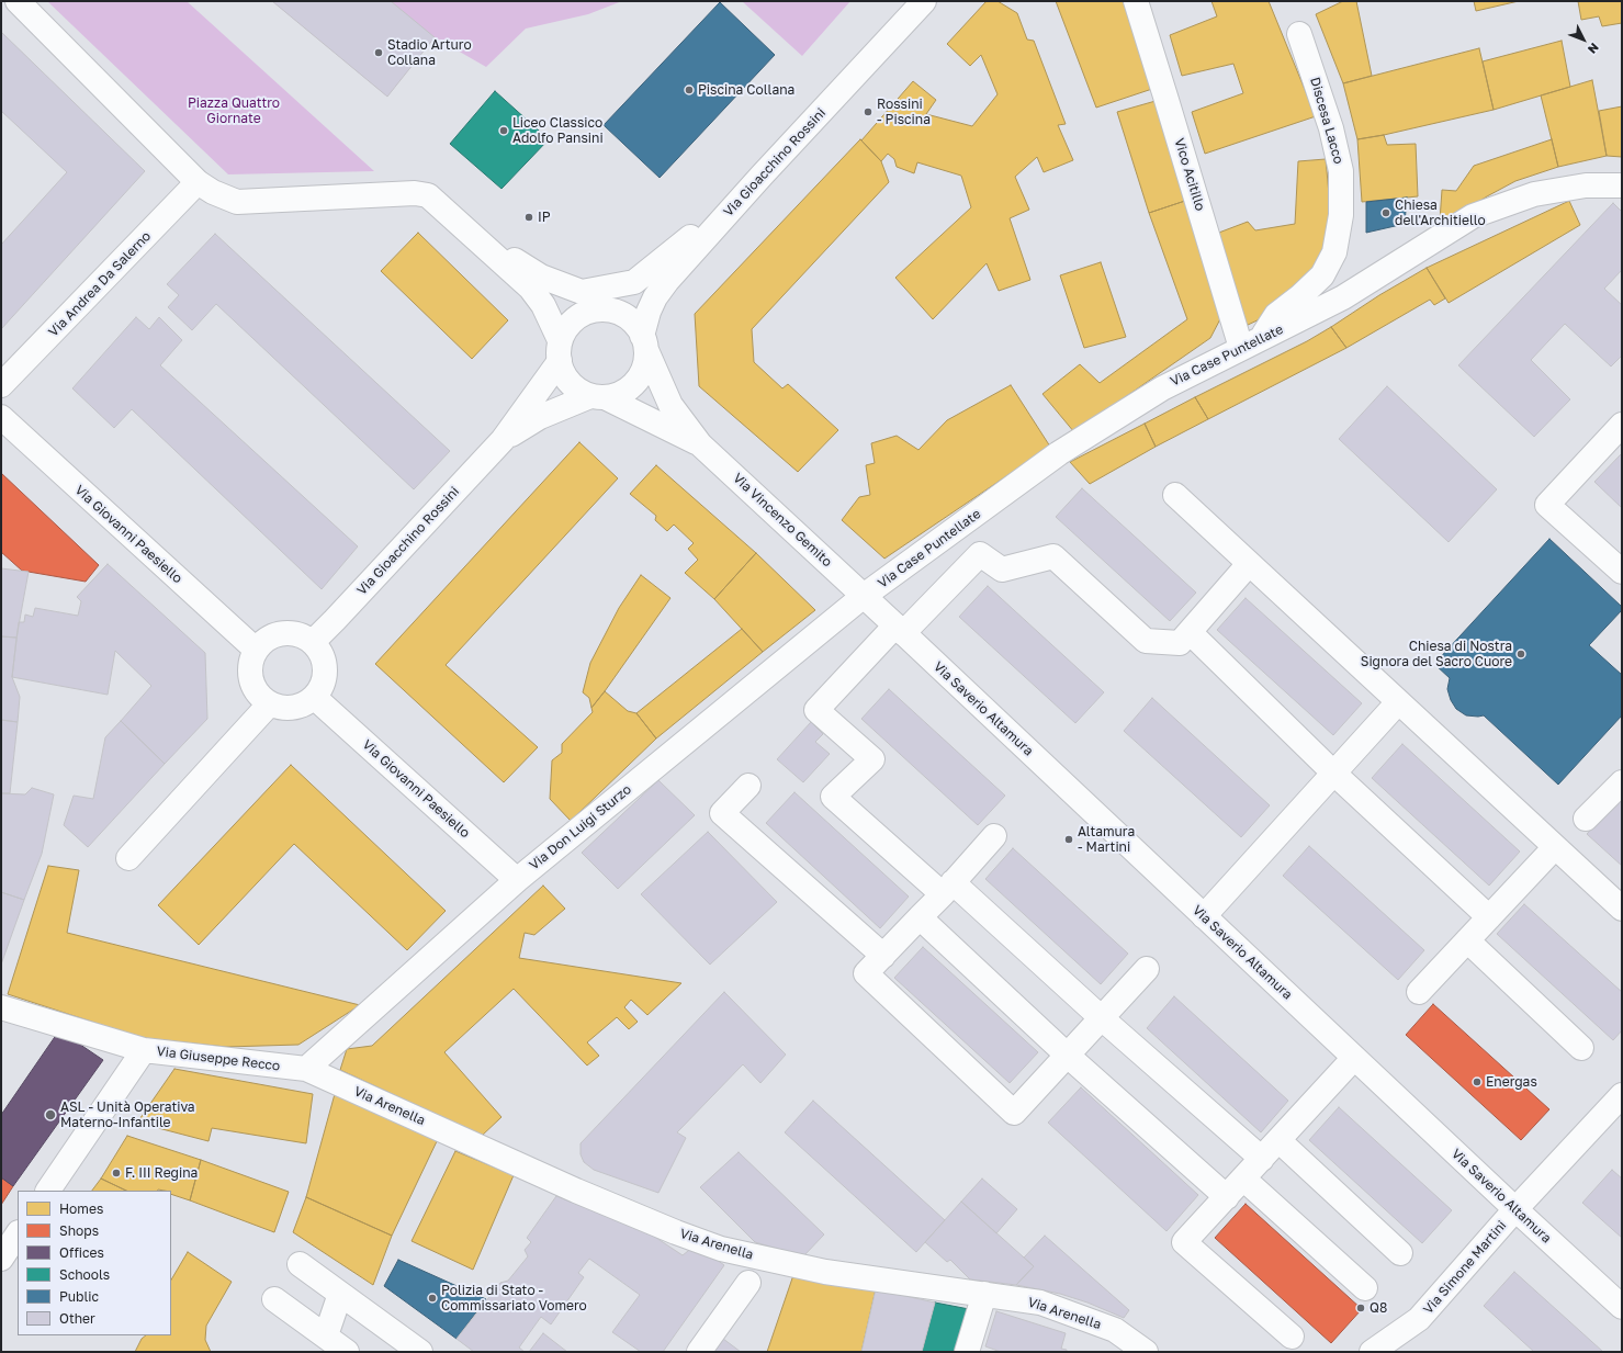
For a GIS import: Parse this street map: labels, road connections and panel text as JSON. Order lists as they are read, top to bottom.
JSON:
{
  "streets": {
    "street": [
      "Discesa Lacco",
      "Via Gioacchino Rossini",
      "Vico Acitillo",
      "Via Andrea Da Salerno",
      "Via Case Puntellate",
      "Via Vincenzo Gemito",
      "Via Giovanni Paesiello",
      "Via Saverio Altamura",
      "Via Don Luigi Sturzo",
      "Via Giuseppe Recco",
      "Via Arenella",
      "Via Simone Martini"
    ]
  },
  "crossings": [
    ["Discesa Lacco", "Vico Acitillo"],
    ["Discesa Lacco", "Via Case Puntellate"],
    ["Via Gioacchino Rossini", "Via Vincenzo Gemito"],
    ["Via Gioacchino Rossini", "Via Giovanni Paesiello"],
    ["Vico Acitillo", "Via Case Puntellate"],
    ["Via Case Puntellate", "Via Vincenzo Gemito"],
    ["Via Case Puntellate", "Via Saverio Altamura"],
    ["Via Case Puntellate", "Via Don Luigi Sturzo"],
    ["Via Vincenzo Gemito", "Via Saverio Altamura"],
    ["Via Vincenzo Gemito", "Via Don Luigi Sturzo"],
    ["Via Giovanni Paesiello", "Via Don Luigi Sturzo"],
    ["Via Saverio Altamura", "Via Don Luigi Sturzo"],
    ["Via Saverio Altamura", "Via Simone Martini"],
    ["Via Don Luigi Sturzo", "Via Giuseppe Recco"],
    ["Via Don Luigi Sturzo", "Via Arenella"],
    ["Via Giuseppe Recco", "Via Arenella"]
  ],
  "parks": ["Piazza Quattro Giornate"],
  "places": [
    "Stadio Arturo Collana",
    "Piscina Collana",
    "Rossini - Piscina",
    "Liceo Classico Adolfo Pansini",
    "Chiesa dell'Architiello",
    "IP",
    "Chiesa di Nostra Signora del Sacro Cuore",
    "Altamura - Martini",
    "Energas",
    "ASL - Unità Operativa Materno-Infantile",
    "F. III Regina",
    "Polizia di Stato - Commissariato Vomero",
    "Q8"
  ],
  "legend": [
    "Homes",
    "Shops",
    "Offices",
    "Schools",
    "Public",
    "Other"
  ],
  "north": "bottom right"
}
